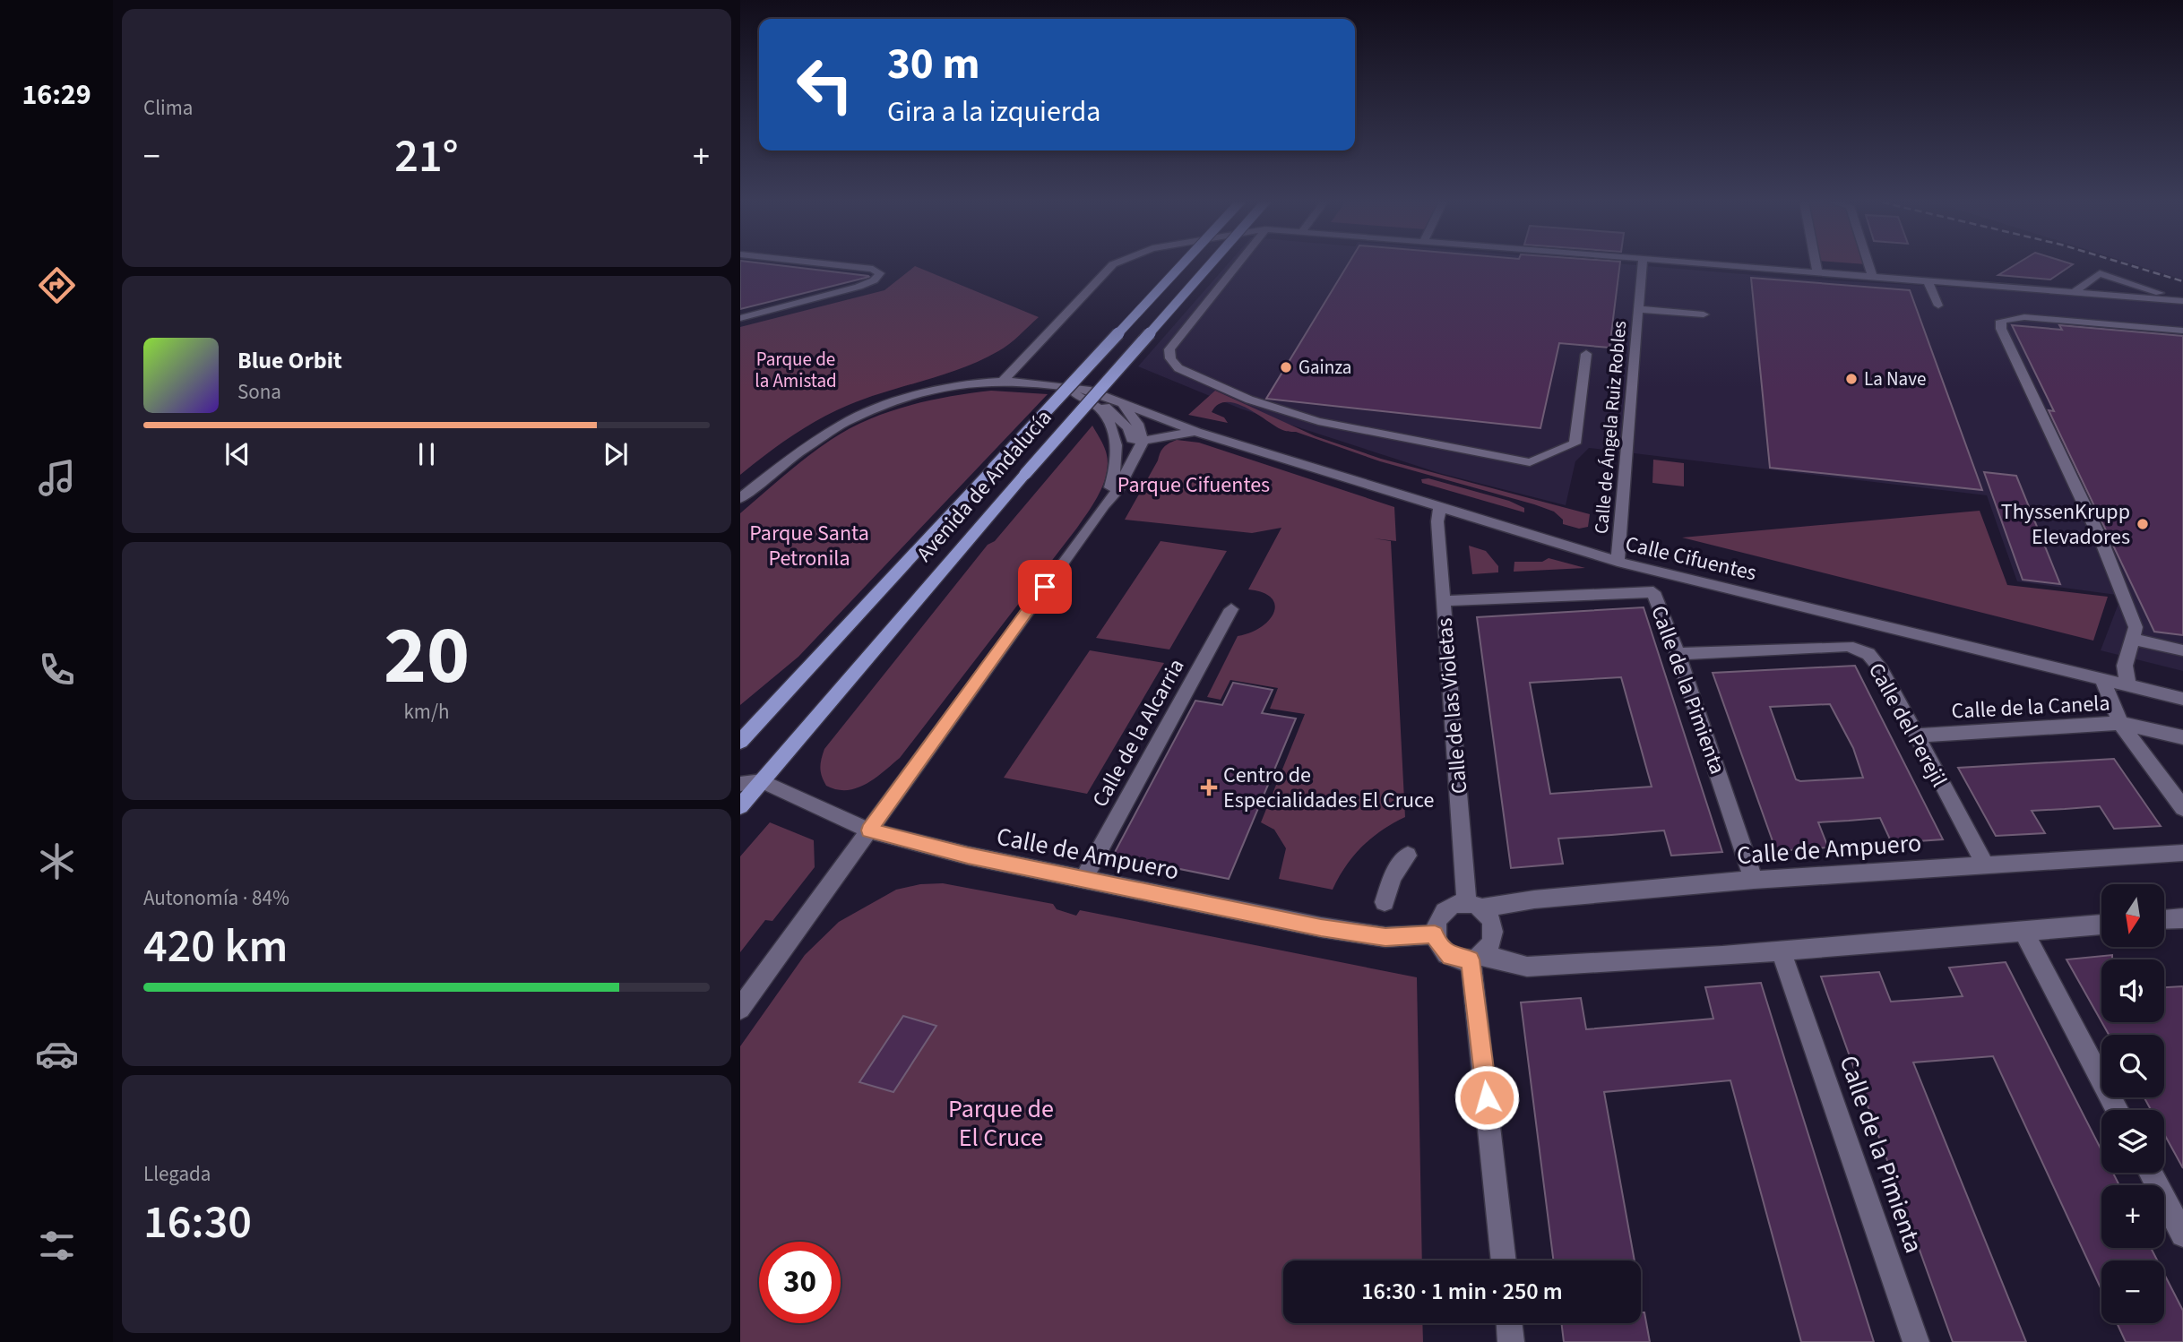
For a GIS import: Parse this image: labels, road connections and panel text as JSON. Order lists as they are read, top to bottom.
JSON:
{
  "streets": {
    "main road": ["Avenida de Andalucía"],
    "street": [
      "Calle de Ángela Ruiz Robles",
      "Calle Cifuentes",
      "Calle de la Pimienta",
      "Calle de las Violetas",
      "Calle de la Canela",
      "Calle del Perejil",
      "Calle de la Alcarria",
      "Calle de Ampuero"
    ]
  },
  "crossings": [
    ["Calle de Ángela Ruiz Robles", "Calle Cifuentes"],
    ["Avenida de Andalucía", "Calle de Ampuero"],
    ["Calle Cifuentes", "Calle de las Violetas"],
    ["Calle de la Pimienta", "Calle de las Violetas"],
    ["Calle de la Pimienta", "Calle del Perejil"],
    ["Calle de la Pimienta", "Calle de Ampuero"],
    ["Calle de las Violetas", "Calle de Ampuero"],
    ["Calle de la Canela", "Calle del Perejil"],
    ["Calle del Perejil", "Calle de Ampuero"],
    ["Calle de la Alcarria", "Calle de Ampuero"]
  ],
  "parks": [
    "Parque de la Amistad",
    "Parque Cifuentes",
    "Parque Santa Petronila",
    "Parque de El Cruce"
  ],
  "places": {
    "other": ["Gainza", "La Nave", "ThyssenKrupp Elevadores"],
    "health": ["Centro de Especialidades El Cruce"]
  },
  "north": "bottom",
  "page": {
    "tabs": "16:29",
    "tile": [
      "Clima",
      ["20", "km/h"],
      ["Autonomía · 84%", "420 km"],
      ["Llegada", "16:30"]
    ],
    "turn": ["30 m", "Gira a la izquierda"],
    "heat": ["−", "21°", "+"],
    "song": ["Blue Orbit", "Sona"],
    "map_buttons": ["+", "−"],
    "limit": "30",
    "trip": "16:30 · 1 min · 250 m"
  }
}
